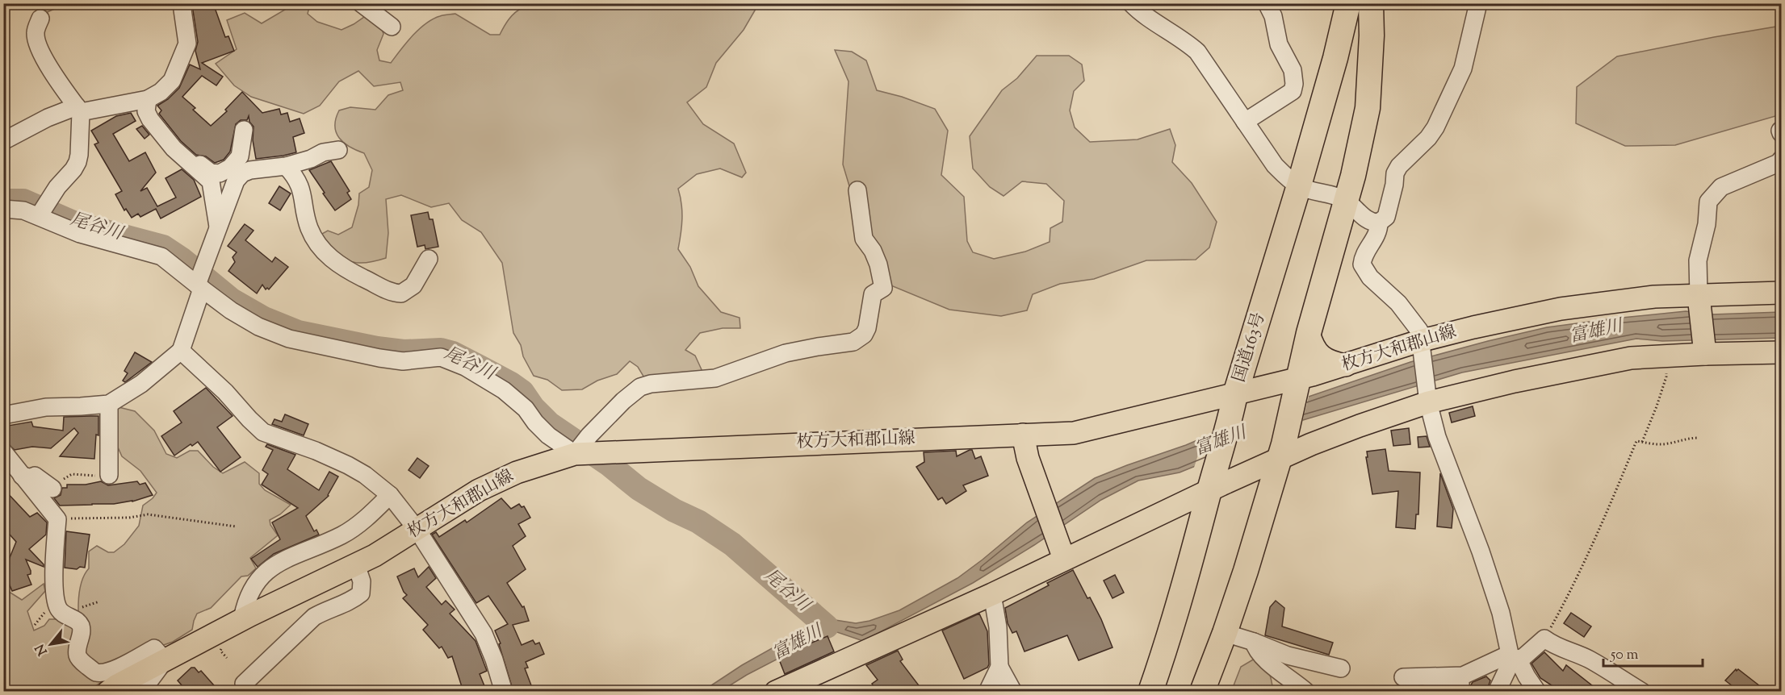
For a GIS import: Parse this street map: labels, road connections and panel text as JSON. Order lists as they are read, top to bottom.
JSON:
{
  "streets": {
    "highway": ["国道163号"],
    "main road": ["枚方大和郡山線"]
  },
  "crossings": [
    ["国道163号", "枚方大和郡山線"]
  ],
  "water": ["尾谷川", "富雄川"],
  "scale_bar": "50 m",
  "north": "bottom left"
}
